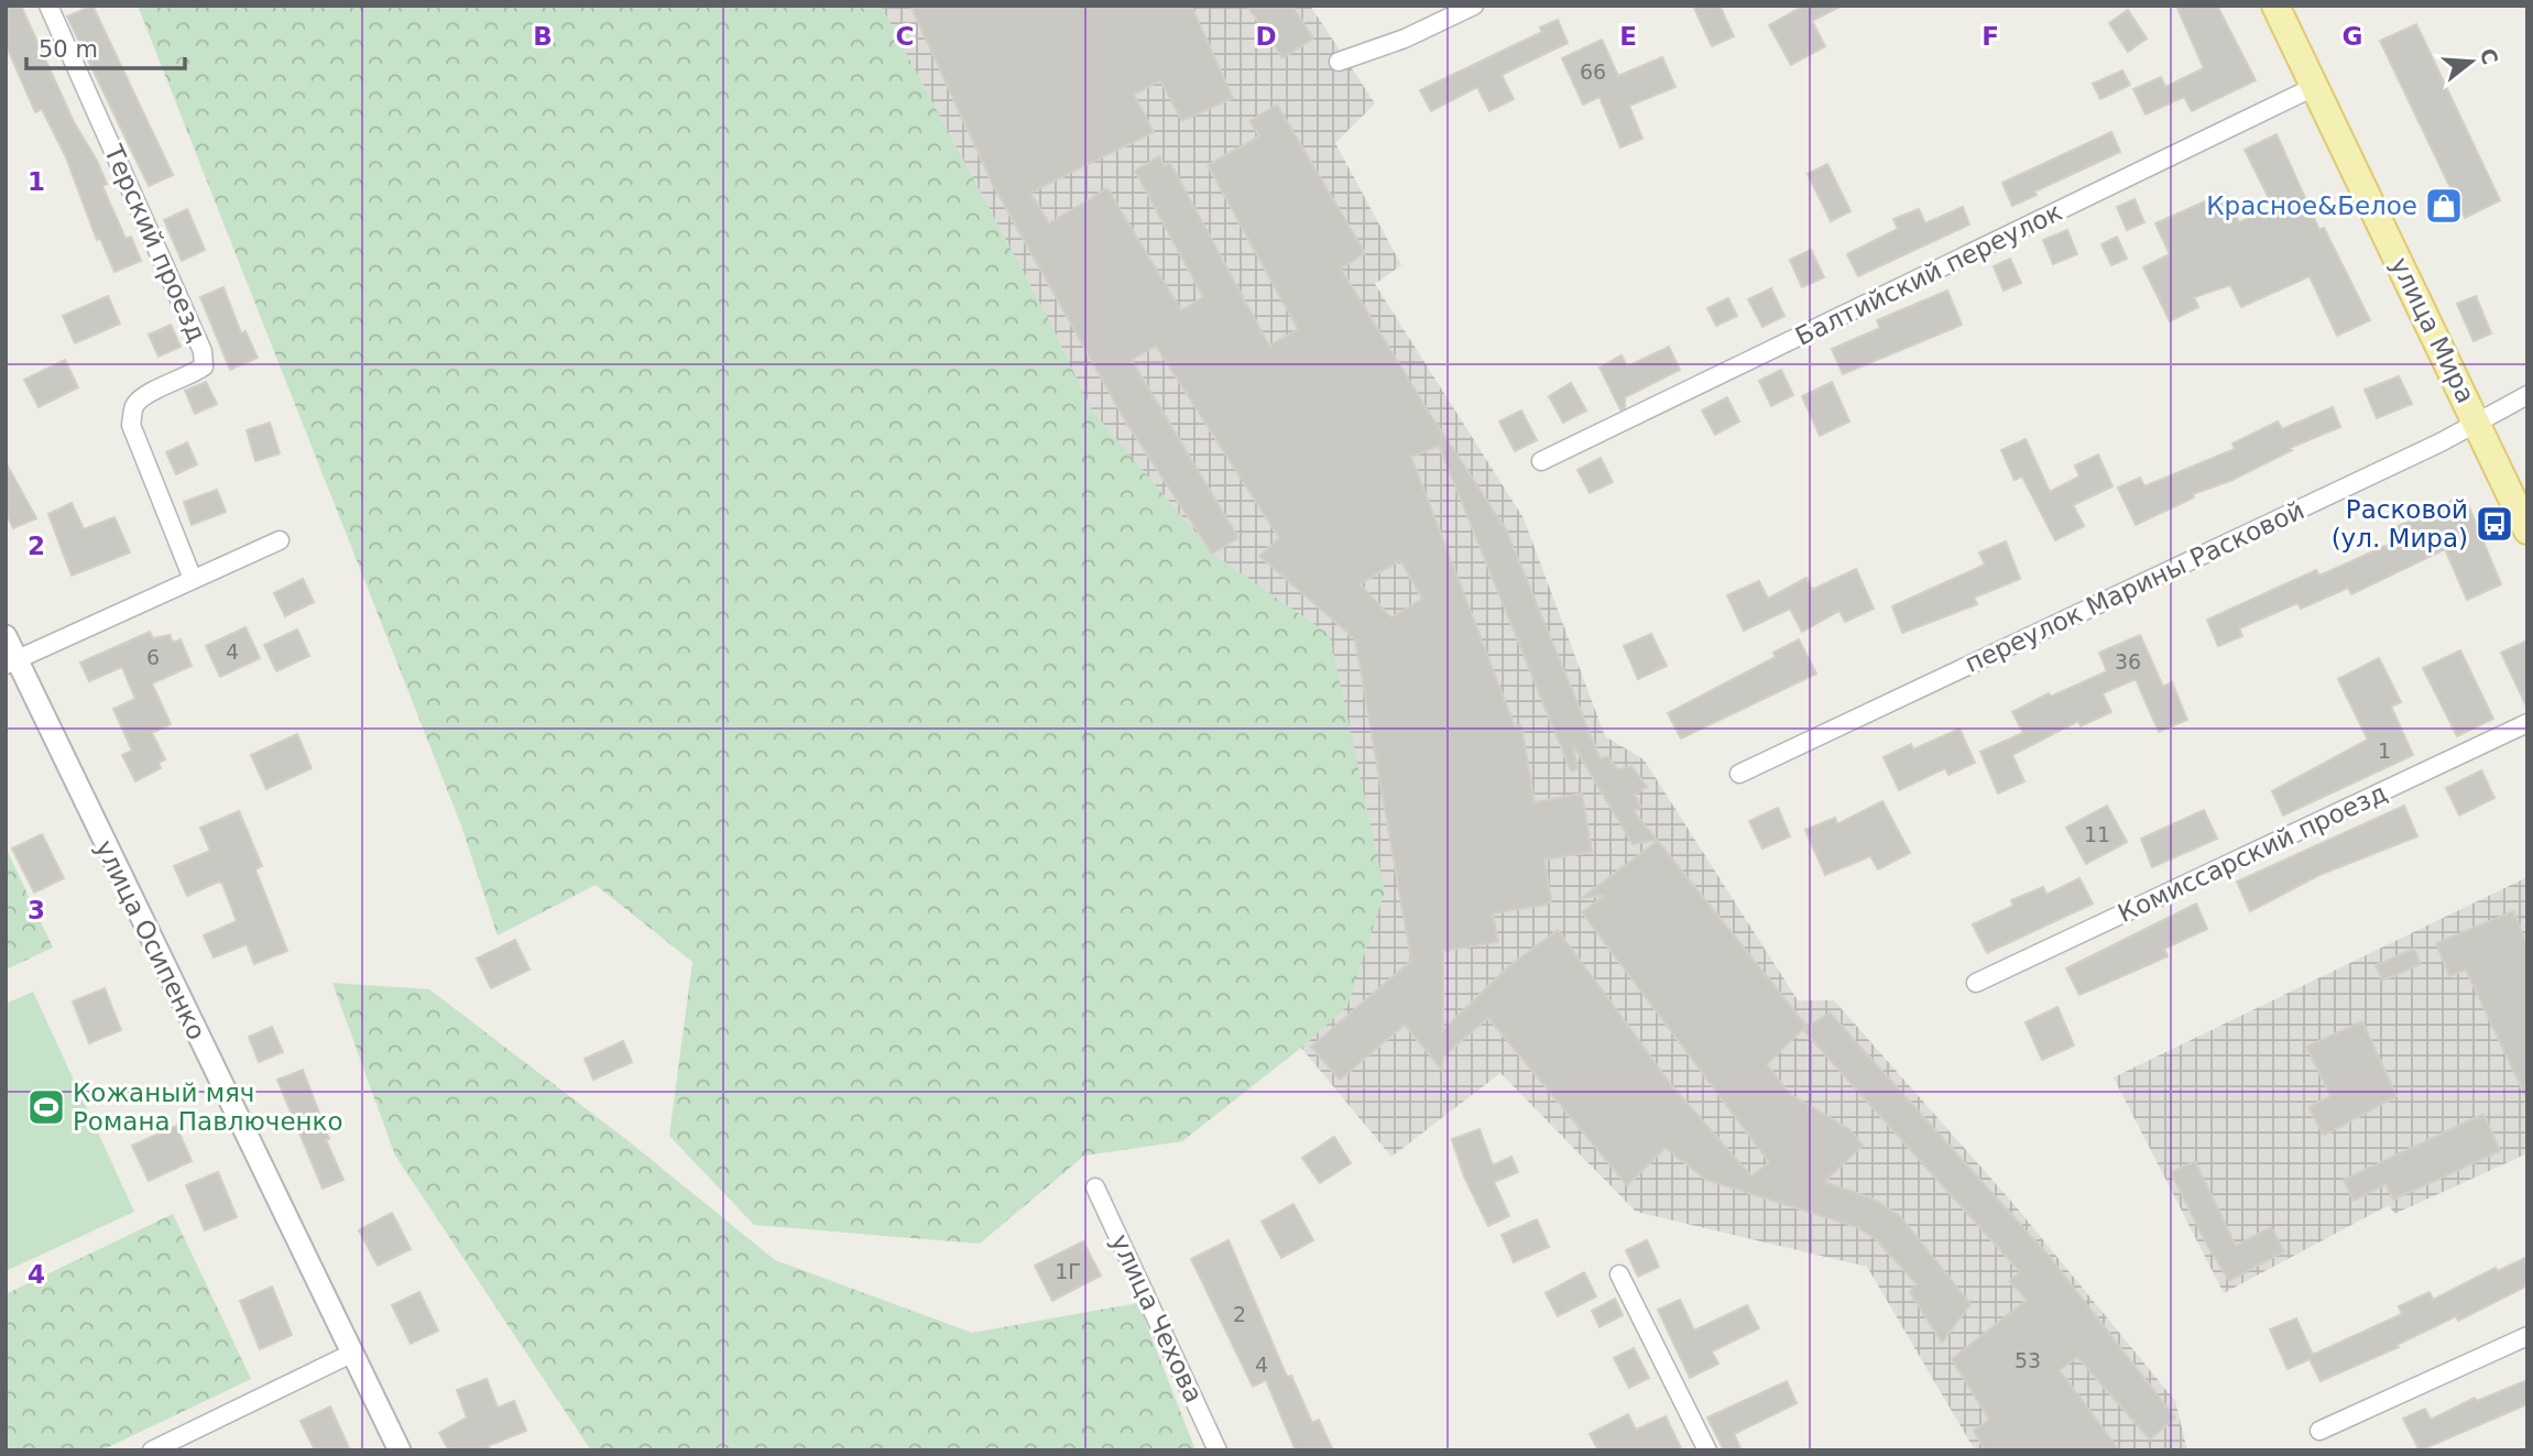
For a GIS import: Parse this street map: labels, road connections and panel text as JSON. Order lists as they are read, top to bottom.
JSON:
{
  "streets": {
    "main road": ["улица Мира"],
    "street": [
      "Терский проезд",
      "Балтийский переулок",
      "переулок Марины Расковой",
      "Комиссарский проезд",
      "улица Осипенко",
      "улица Чехова"
    ]
  },
  "crossings": [
    ["Балтийский переулок", "улица Мира"],
    ["улица Мира", "переулок Марины Расковой"]
  ],
  "places": {
    "shop": ["Красное&Белое"],
    "bus stop": ["Расковой (ул. Мира)"],
    "sports": ["Кожаный мяч Романа Павлюченко"]
  },
  "house_numbers": [
    "66",
    "4",
    "6",
    "36",
    "1",
    "11",
    "1Г",
    "2",
    "53",
    "4"
  ],
  "scale_bar": "50 m",
  "north": "right",
  "grid": {
    "columns": [
      "B",
      "C",
      "D",
      "E",
      "F",
      "G"
    ],
    "rows": [
      "1",
      "2",
      "3",
      "4"
    ]
  }
}
